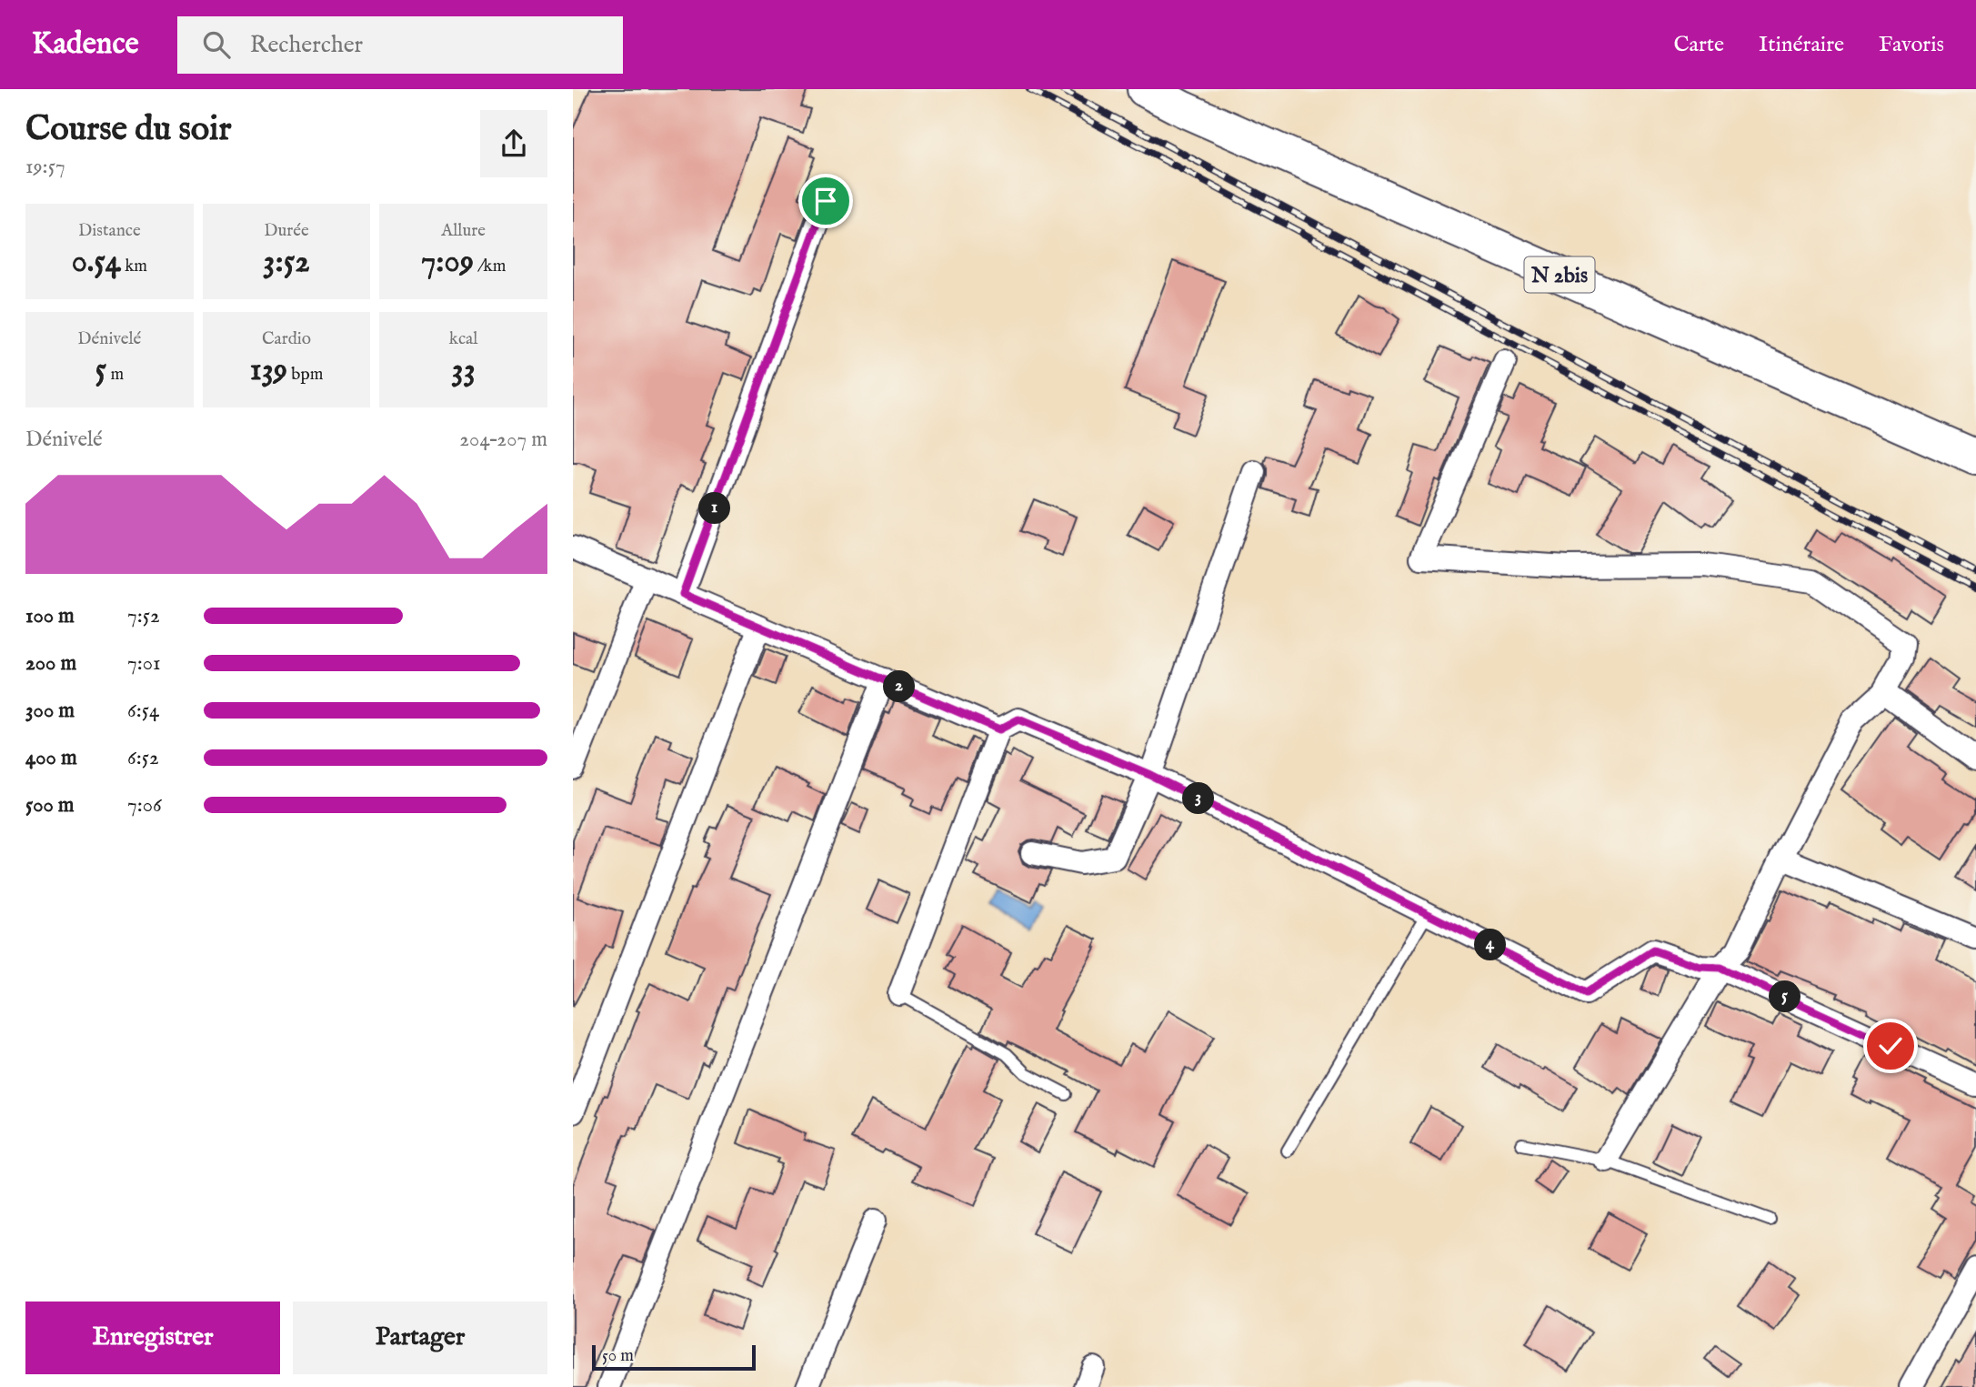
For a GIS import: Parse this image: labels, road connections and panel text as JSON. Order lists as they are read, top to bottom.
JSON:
{
  "streets": {
    "main road": ["N 2bis"]
  },
  "scale_bar": "50 m",
  "page": {
    "header": "Kadence",
    "search": "Rechercher",
    "nav": ["Carte", "Itinéraire", "Favoris"],
    "heading": ["Course du soir", "19:57"],
    "stats": [
      ["Distance", "0.54 km"],
      ["Durée", "3:52"],
      ["Allure", "7:09 /km"],
      ["Dénivelé", "5 m"],
      ["Cardio", "139 bpm"],
      ["kcal", "33"]
    ],
    "chart": ["Dénivelé", "204–207 m"],
    "pins": [
      "1",
      "2",
      "3",
      "4",
      "5"
    ],
    "list": [
      {
        "name": "100 m",
        "note": "7:52"
      },
      {
        "name": "200 m",
        "note": "7:01"
      },
      {
        "name": "300 m",
        "note": "6:54"
      },
      {
        "name": "400 m",
        "note": "6:52"
      },
      {
        "name": "500 m",
        "note": "7:06"
      }
    ],
    "buttons": ["Enregistrer", "Partager"],
    "scale": "50 m"
  }
}
